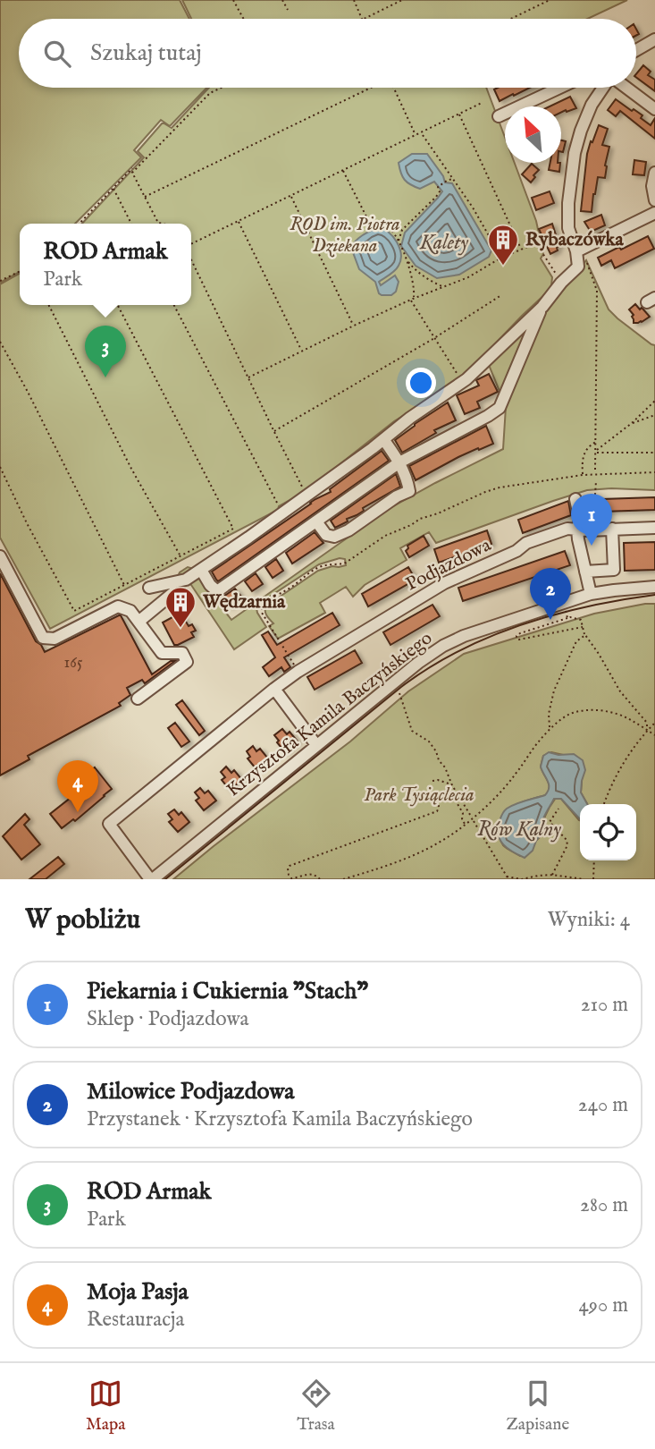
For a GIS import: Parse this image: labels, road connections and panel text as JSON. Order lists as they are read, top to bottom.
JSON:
{
  "streets": {
    "street": ["Podjazdowa", "Krzysztofa Kamila Baczyńskiego"]
  },
  "crossings": [
    ["Podjazdowa", "Krzysztofa Kamila Baczyńskiego"]
  ],
  "water": ["Kalety", "Rów Kalny"],
  "parks": ["ROD im. Piotra Dziekana", "Park Tysiąclecia"],
  "places": {
    "building": ["Rybaczówka", "Wędzarnia"]
  },
  "house_numbers": ["165"],
  "north": "top left",
  "page": {
    "search": "Szukaj tutaj",
    "popup": ["ROD Armak", "Park"],
    "pins": [
      "3",
      "1",
      "2",
      "4"
    ],
    "heading": ["W pobliżu", "Wyniki: 4"],
    "list": [
      {
        "mark": "1",
        "name": "Piekarnia i Cukiernia \"Stach\"",
        "note": "Sklep · Podjazdowa",
        "value": "210 m"
      },
      {
        "mark": "2",
        "name": "Milowice Podjazdowa",
        "note": "Przystanek · Krzysztofa Kamila Baczyńskiego",
        "value": "240 m"
      },
      {
        "mark": "3",
        "name": "ROD Armak",
        "note": "Park",
        "value": "280 m"
      },
      {
        "mark": "4",
        "name": "Moja Pasja",
        "note": "Restauracja",
        "value": "490 m"
      }
    ],
    "nav": ["Mapa", "Trasa", "Zapisane"]
  }
}
